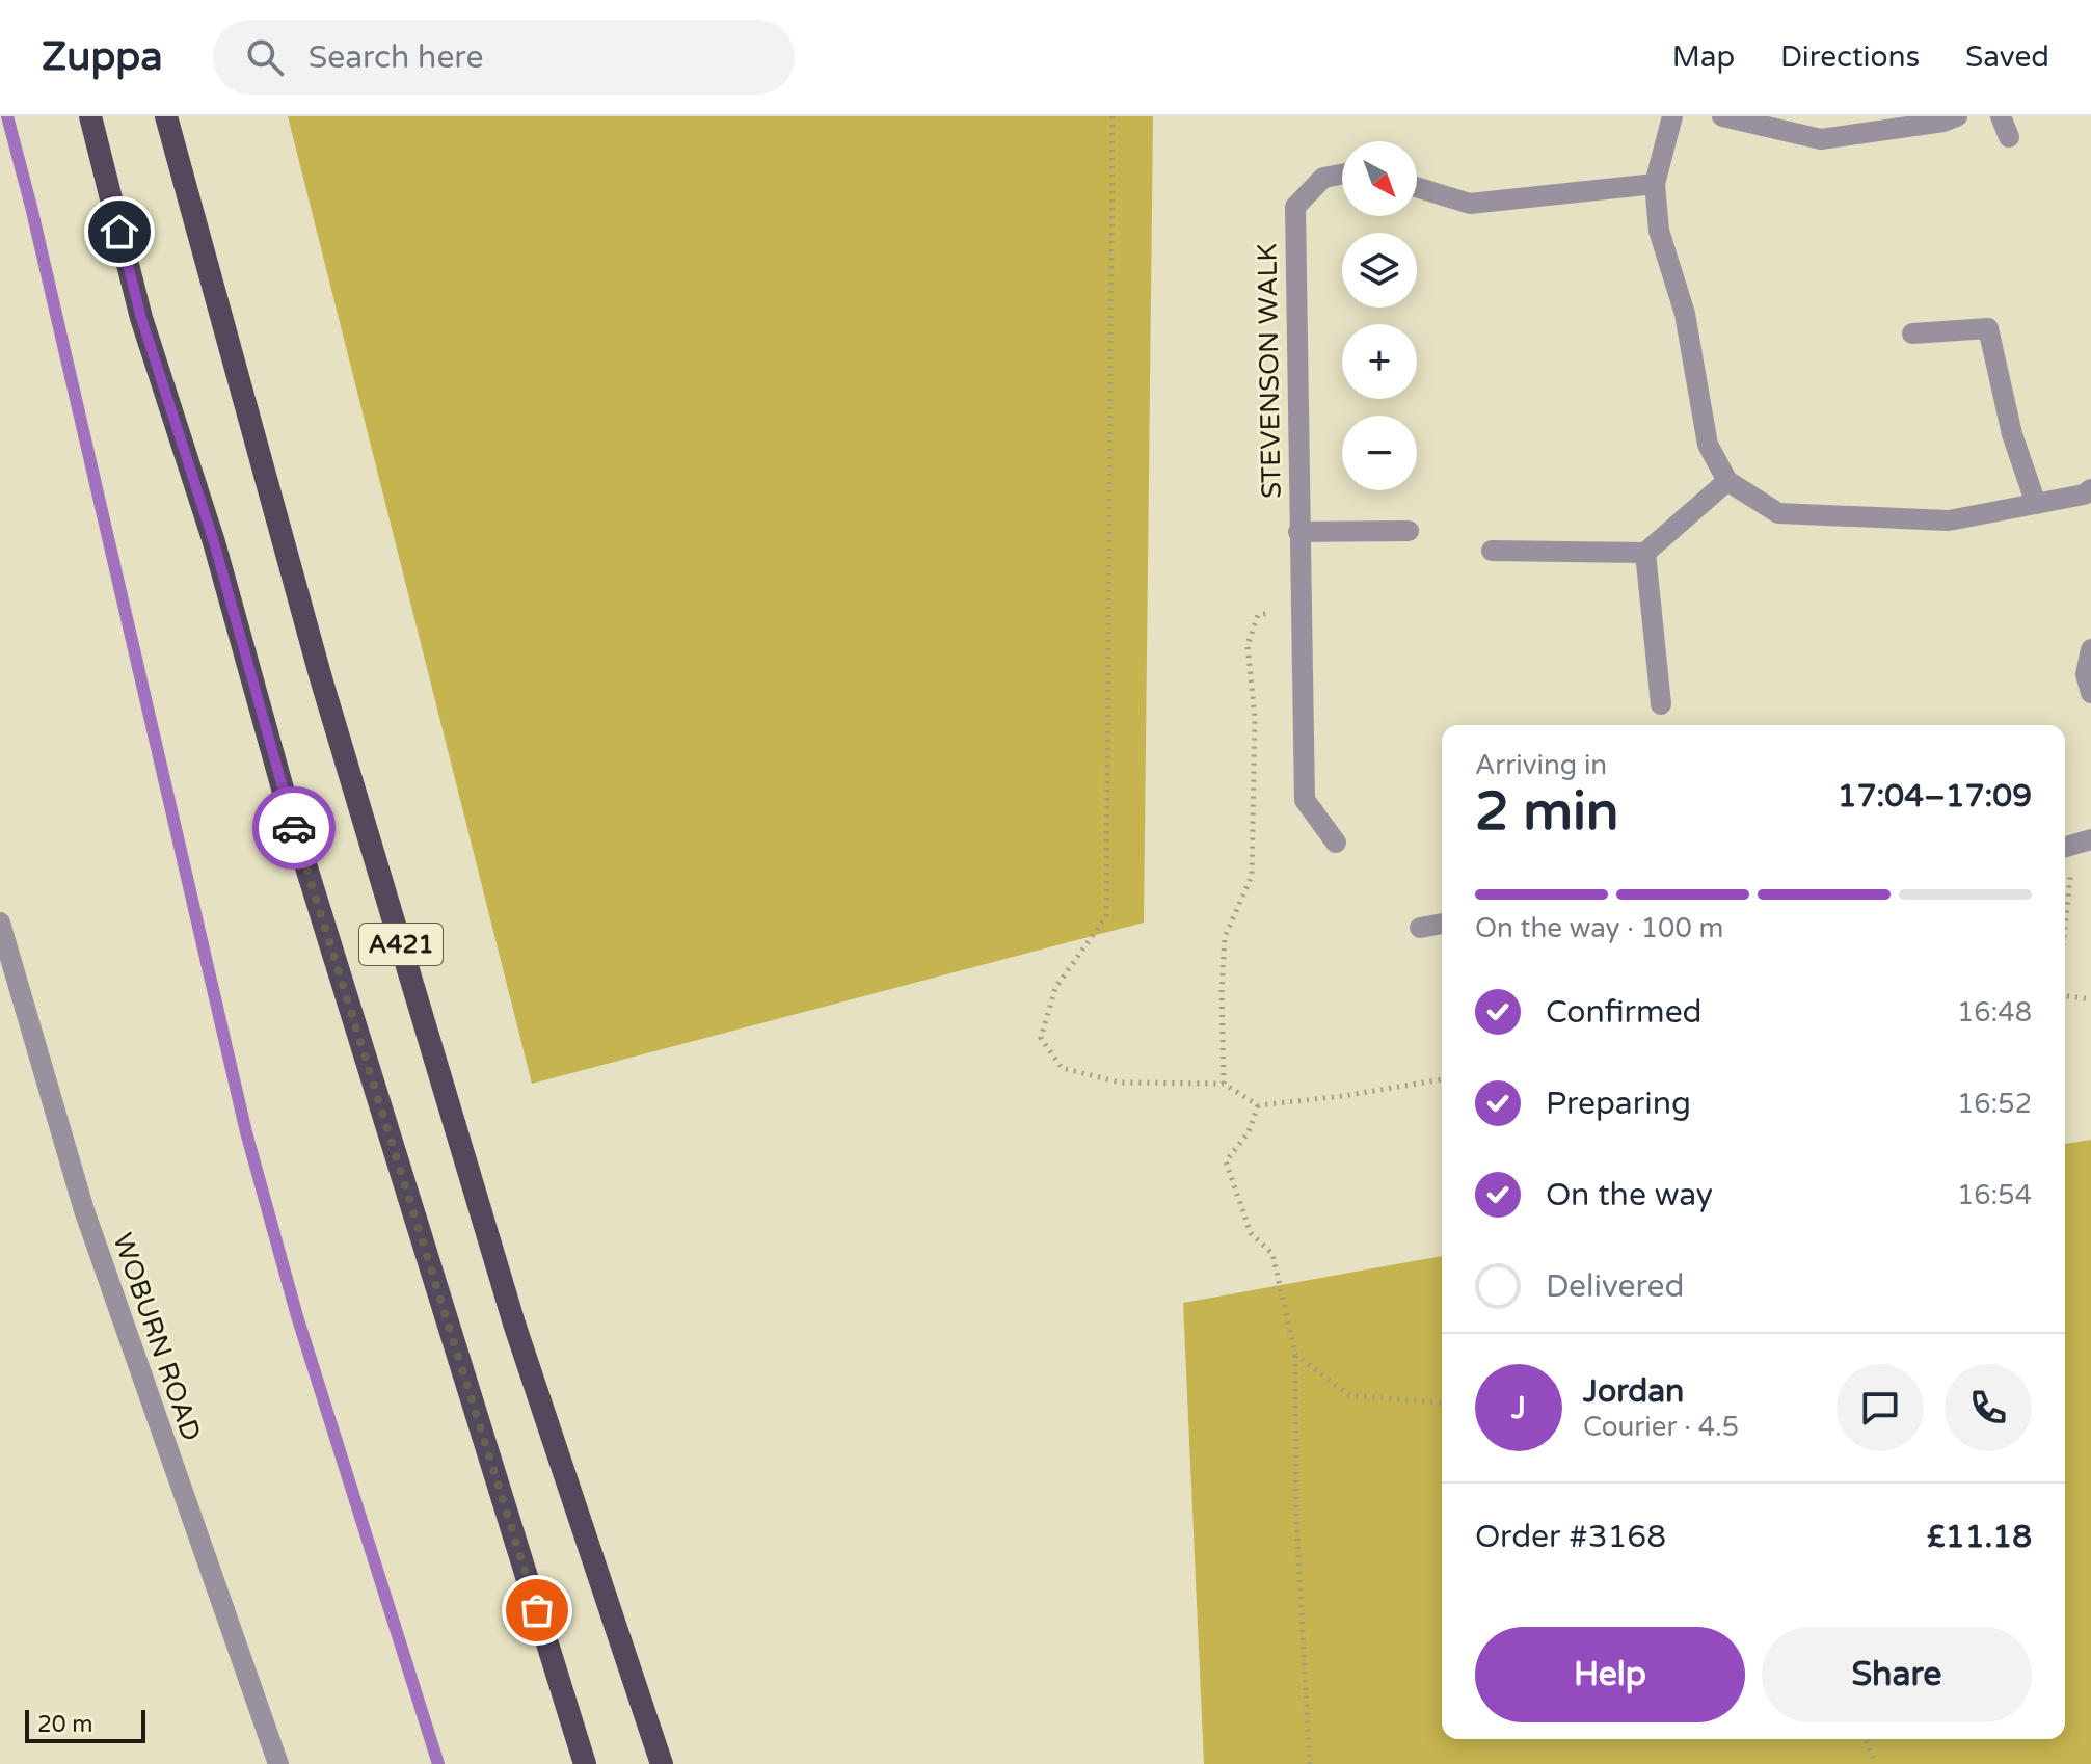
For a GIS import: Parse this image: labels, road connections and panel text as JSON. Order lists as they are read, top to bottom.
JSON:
{
  "streets": {
    "highway": ["A421"],
    "street": ["STEVENSON WALK", "WOBURN ROAD"]
  },
  "scale_bar": "20 m",
  "north": "bottom right",
  "page": {
    "header": "Zuppa",
    "search": "Search here",
    "nav": ["Map", "Directions", "Saved"],
    "map_buttons": ["+", "−"],
    "heading": ["2 min", "Arriving in", "17:04–17:09"],
    "panel": [
      "Jordan",
      "Courier · 4.5",
      "Order #3168",
      "£11.18"
    ],
    "bar": "On the way · 100 m",
    "list": [
      ["Confirmed", "16:48"],
      ["Preparing", "16:52"],
      ["On the way", "16:54"],
      "Delivered"
    ],
    "round": "J",
    "buttons": ["Help", "Share"],
    "scale": "20 m"
  }
}
